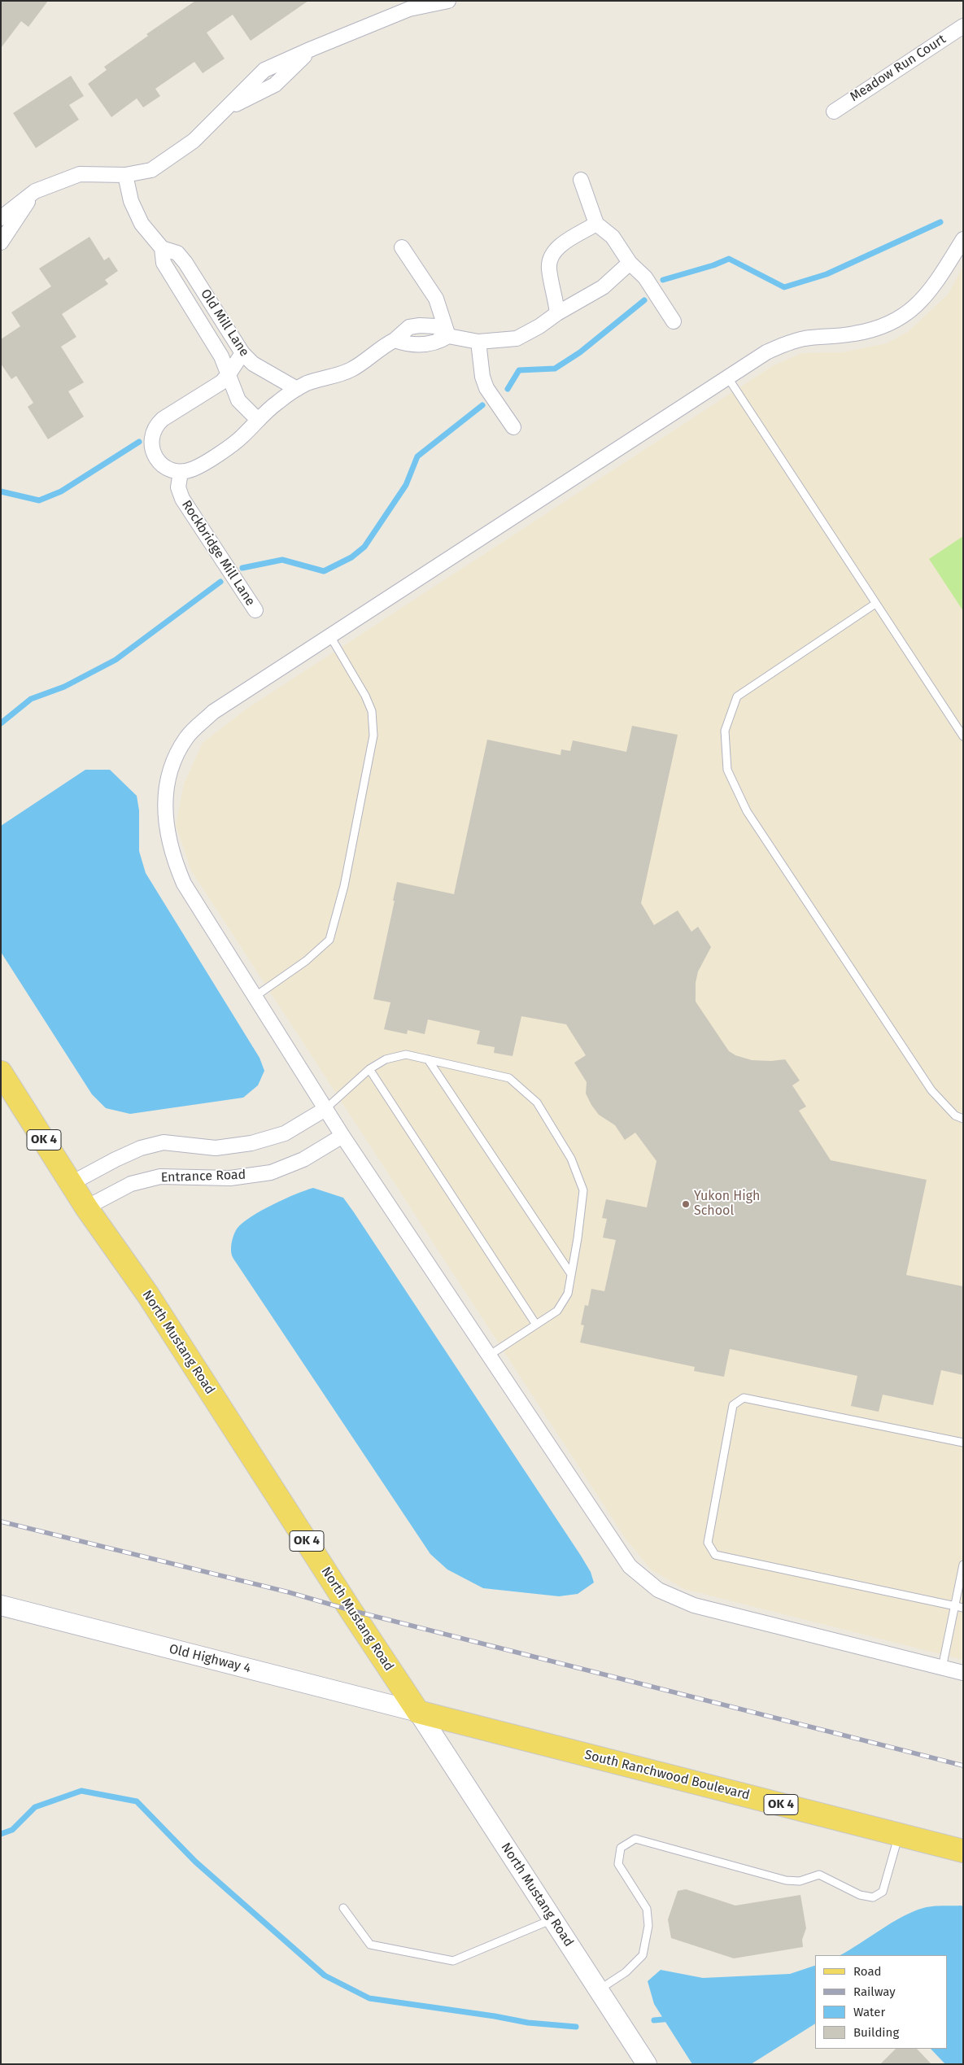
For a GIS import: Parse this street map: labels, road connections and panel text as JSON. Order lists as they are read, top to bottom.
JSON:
{
  "streets": {
    "main road": [
      "OK 4",
      "North Mustang Road",
      "Old Highway 4",
      "South Ranchwood Boulevard"
    ],
    "street": [
      "Meadow Run Court",
      "Old Mill Lane",
      "Rockbridge Mill Lane",
      "Entrance Road"
    ]
  },
  "crossings": [
    ["Entrance Road", "North Mustang Road"],
    ["North Mustang Road", "Old Highway 4"],
    ["North Mustang Road", "South Ranchwood Boulevard"],
    ["Old Highway 4", "South Ranchwood Boulevard"]
  ],
  "places": ["Yukon High School"],
  "legend": [
    "Road",
    "Railway",
    "Water",
    "Building"
  ]
}
